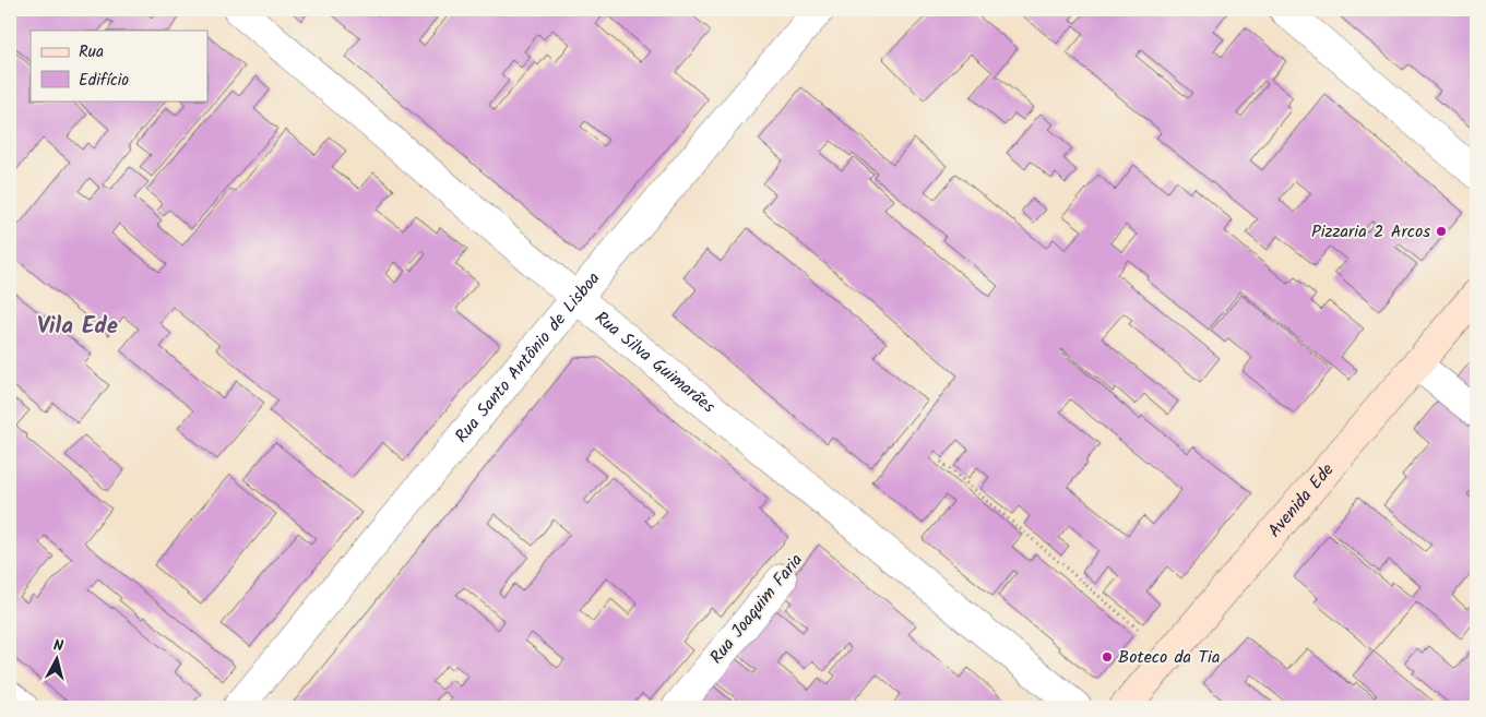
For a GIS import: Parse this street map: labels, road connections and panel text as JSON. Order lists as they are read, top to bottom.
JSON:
{
  "streets": {
    "main road": ["Avenida Ede"],
    "street": ["Rua Santo Antônio de Lisboa", "Rua Silva Guimarães", "Rua Joaquim Faria"]
  },
  "crossings": [
    ["Rua Santo Antônio de Lisboa", "Rua Silva Guimarães"]
  ],
  "districts": ["Vila Ede"],
  "places": ["Pizzaria 2 Arcos", "Boteco da Tia"],
  "legend": ["Rua", "Edifício"],
  "north": "top"
}
